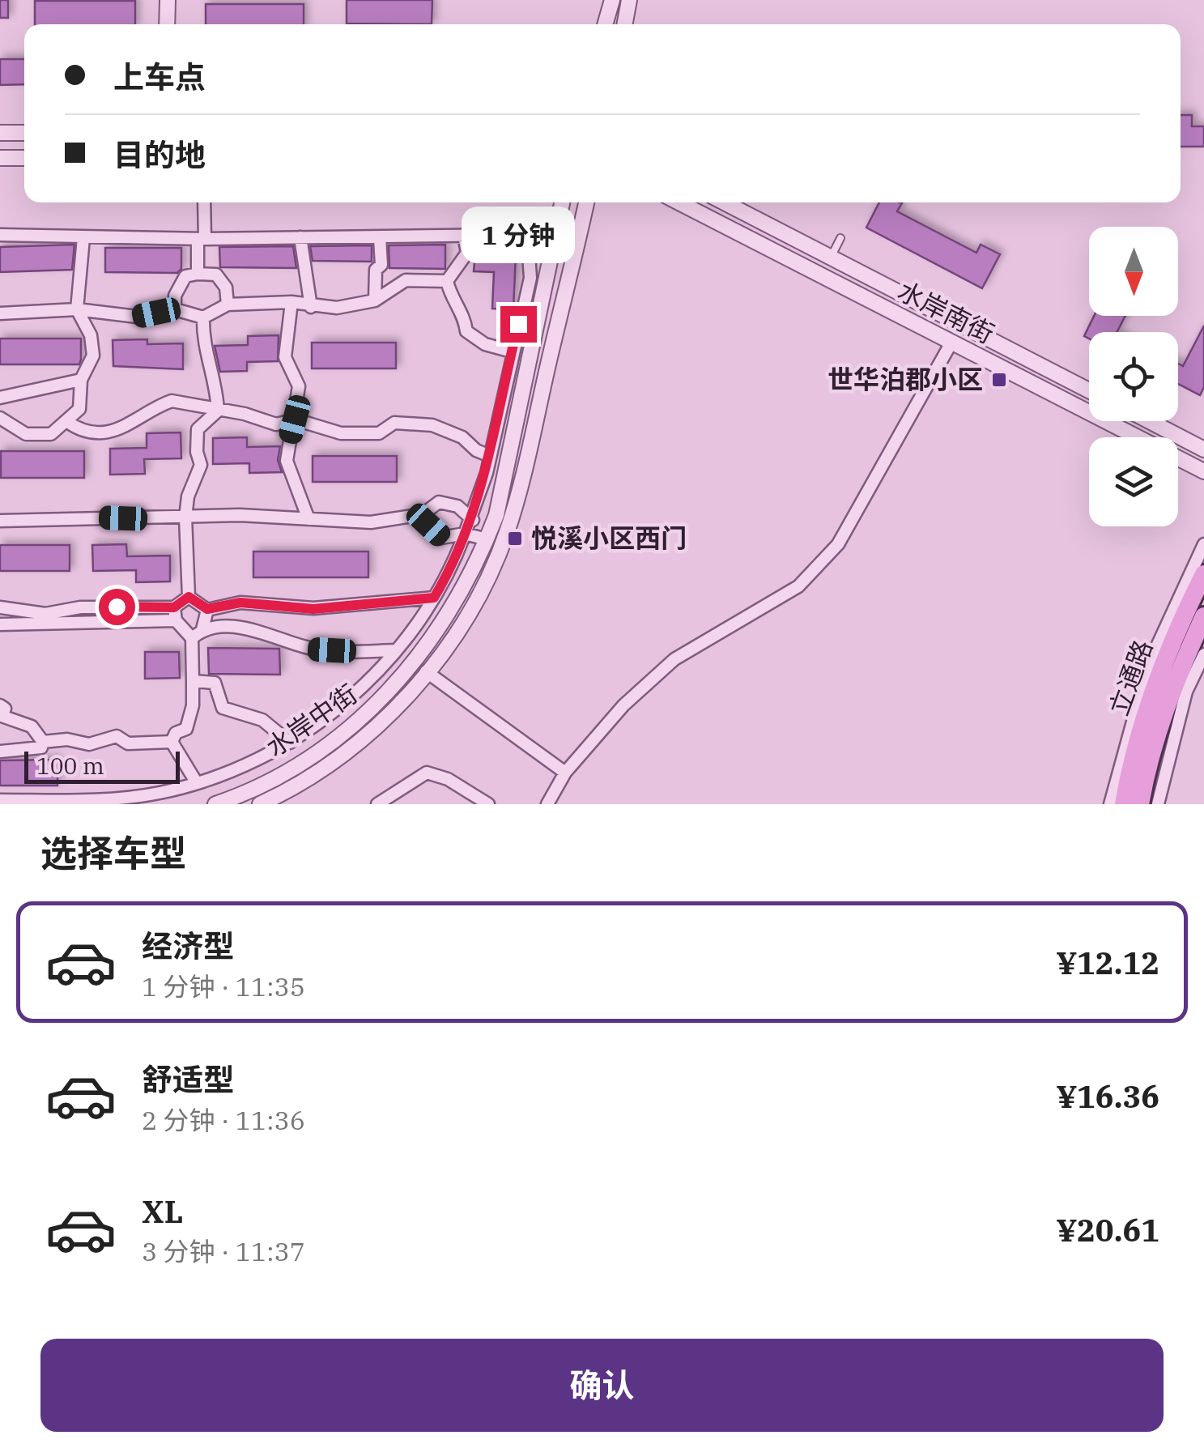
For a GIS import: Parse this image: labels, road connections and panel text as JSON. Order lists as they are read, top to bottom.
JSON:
{
  "streets": {
    "main road": ["立通路"],
    "street": ["水岸南街", "水岸中街"]
  },
  "places": {
    "transit": ["世华泊郡小区", "悦溪小区西门"]
  },
  "scale_bar": "100 m",
  "north": "bottom",
  "page": {
    "banner": ["上车点", "目的地"],
    "bubble": "1 分钟",
    "scale": "100 m",
    "heading": "选择车型",
    "list": [
      {
        "name": "经济型",
        "note": "1 分钟 · 11:35",
        "value": "¥12.12"
      },
      {
        "name": "舒适型",
        "note": "2 分钟 · 11:36",
        "value": "¥16.36"
      },
      {
        "name": "XL",
        "note": "3 分钟 · 11:37",
        "value": "¥20.61"
      }
    ],
    "buttons": "确认"
  }
}
